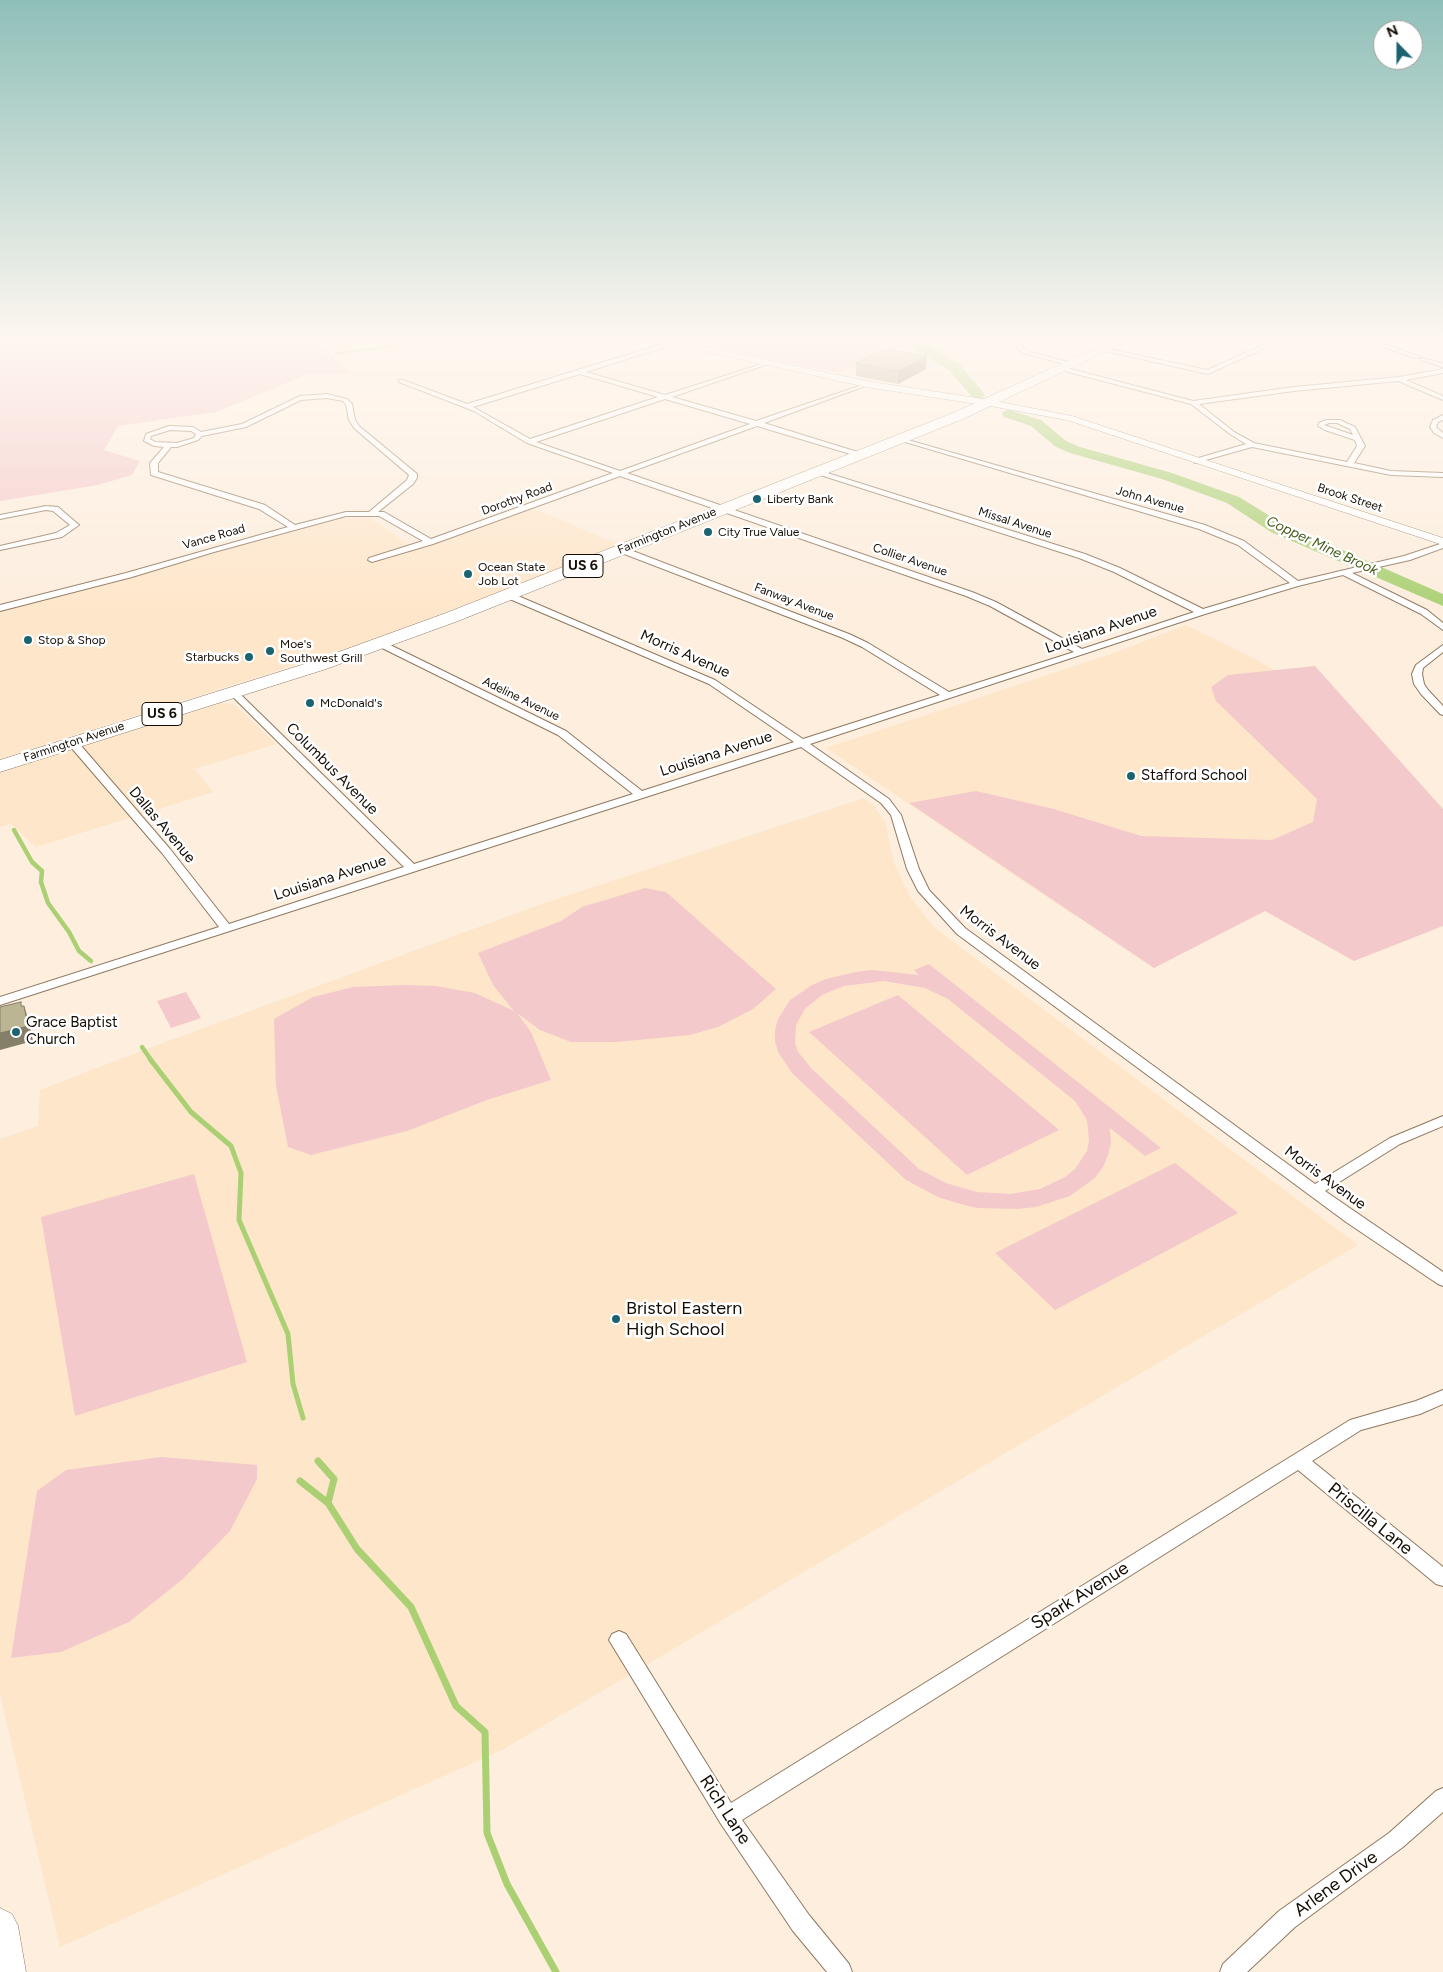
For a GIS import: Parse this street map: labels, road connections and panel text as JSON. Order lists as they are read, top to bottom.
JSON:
{
  "streets": {
    "highway": ["Farmington Avenue", "US 6"],
    "street": [
      "Brook Street",
      "Dorothy Road",
      "John Avenue",
      "Missal Avenue",
      "Vance Road",
      "Collier Avenue",
      "Fanway Avenue",
      "Louisiana Avenue",
      "Morris Avenue",
      "Adeline Avenue",
      "Columbus Avenue",
      "Dallas Avenue",
      "Priscilla Lane",
      "Spark Avenue",
      "Rich Lane",
      "Arlene Drive"
    ]
  },
  "crossings": [
    ["Brook Street", "Louisiana Avenue"],
    ["Dorothy Road", "Vance Road"],
    ["Dorothy Road", "Collier Avenue"],
    ["John Avenue", "Farmington Avenue"],
    ["John Avenue", "Louisiana Avenue"],
    ["Missal Avenue", "Farmington Avenue"],
    ["Missal Avenue", "Louisiana Avenue"],
    ["Farmington Avenue", "Collier Avenue"],
    ["Farmington Avenue", "Fanway Avenue"],
    ["Farmington Avenue", "Morris Avenue"],
    ["Farmington Avenue", "Adeline Avenue"],
    ["Farmington Avenue", "Columbus Avenue"],
    ["Farmington Avenue", "Dallas Avenue"],
    ["Collier Avenue", "Louisiana Avenue"],
    ["Fanway Avenue", "Louisiana Avenue"],
    ["Louisiana Avenue", "Morris Avenue"],
    ["Louisiana Avenue", "Adeline Avenue"],
    ["Louisiana Avenue", "Columbus Avenue"],
    ["Louisiana Avenue", "Dallas Avenue"],
    ["Priscilla Lane", "Spark Avenue"],
    ["Spark Avenue", "Rich Lane"]
  ],
  "water": ["Copper Mine Brook"],
  "places": [
    "Liberty Bank",
    "City True Value",
    "Ocean State Job Lot",
    "Stop & Shop",
    "Moe's Southwest Grill",
    "Starbucks",
    "McDonald's",
    "Stafford School",
    "Grace Baptist Church",
    "Bristol Eastern High School"
  ],
  "north": "top"
}
